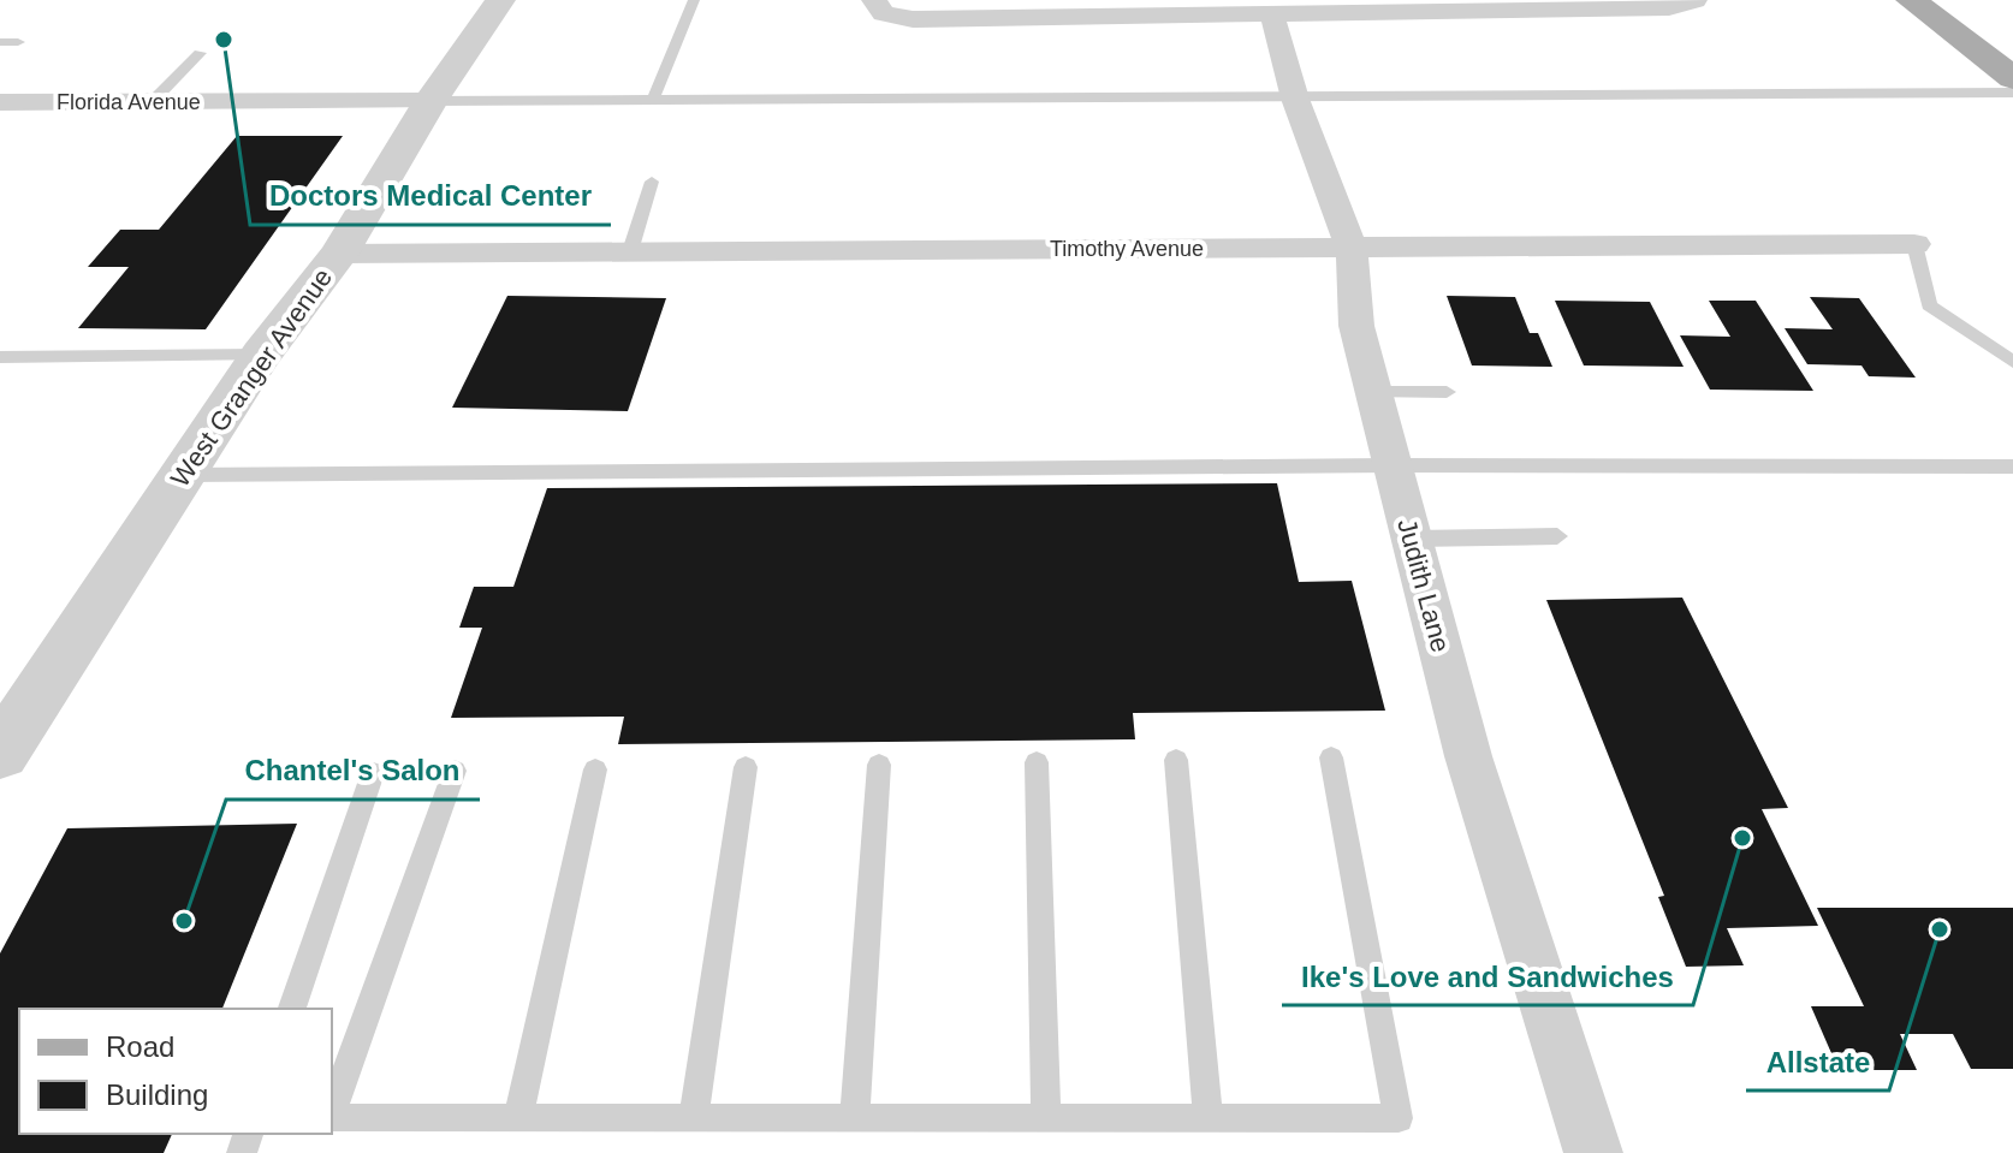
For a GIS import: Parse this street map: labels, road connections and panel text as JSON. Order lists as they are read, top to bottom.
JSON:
{
  "streets": {
    "street": [
      "Florida Avenue",
      "Timothy Avenue",
      "West Granger Avenue",
      "Judith Lane"
    ]
  },
  "crossings": [
    ["Florida Avenue", "West Granger Avenue"],
    ["Timothy Avenue", "West Granger Avenue"],
    ["Timothy Avenue", "Judith Lane"]
  ],
  "places": [
    "Doctors Medical Center",
    "Ike's Love and Sandwiches",
    "Chantel's Salon",
    "Allstate"
  ],
  "legend": ["Road", "Building"]
}
